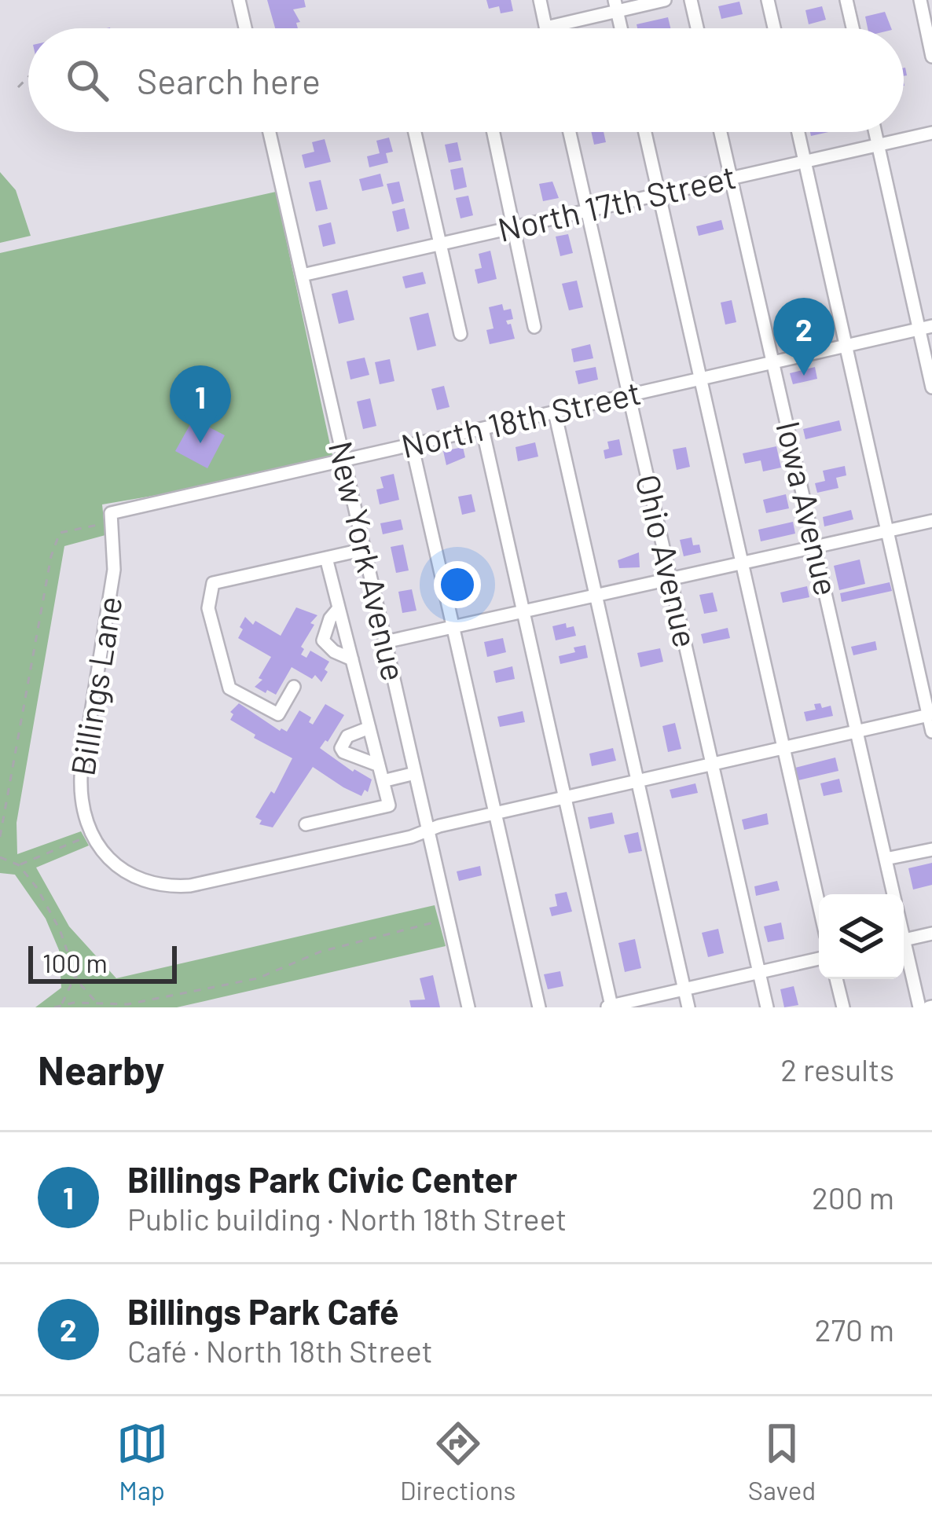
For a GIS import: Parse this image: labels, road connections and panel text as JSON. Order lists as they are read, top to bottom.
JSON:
{
  "streets": {
    "street": [
      "North 17th Street",
      "North 18th Street",
      "Iowa Avenue",
      "New York Avenue",
      "Ohio Avenue",
      "Billings Lane"
    ]
  },
  "crossings": [
    ["North 17th Street", "Iowa Avenue"],
    ["North 17th Street", "New York Avenue"],
    ["North 17th Street", "Ohio Avenue"],
    ["North 18th Street", "Iowa Avenue"],
    ["North 18th Street", "New York Avenue"],
    ["North 18th Street", "Ohio Avenue"],
    ["North 18th Street", "Billings Lane"],
    ["Iowa Avenue", "Billings Lane"],
    ["New York Avenue", "Billings Lane"],
    ["Ohio Avenue", "Billings Lane"]
  ],
  "scale_bar": "100 m",
  "page": {
    "search": "Search here",
    "pins": ["2", "1"],
    "scale": "100 m",
    "heading": ["Nearby", "2 results"],
    "list": [
      {
        "mark": "1",
        "name": "Billings Park Civic Center",
        "note": "Public building · North 18th Street",
        "value": "200 m"
      },
      {
        "mark": "2",
        "name": "Billings Park Café",
        "note": "Café · North 18th Street",
        "value": "270 m"
      }
    ],
    "nav": ["Map", "Directions", "Saved"]
  }
}
